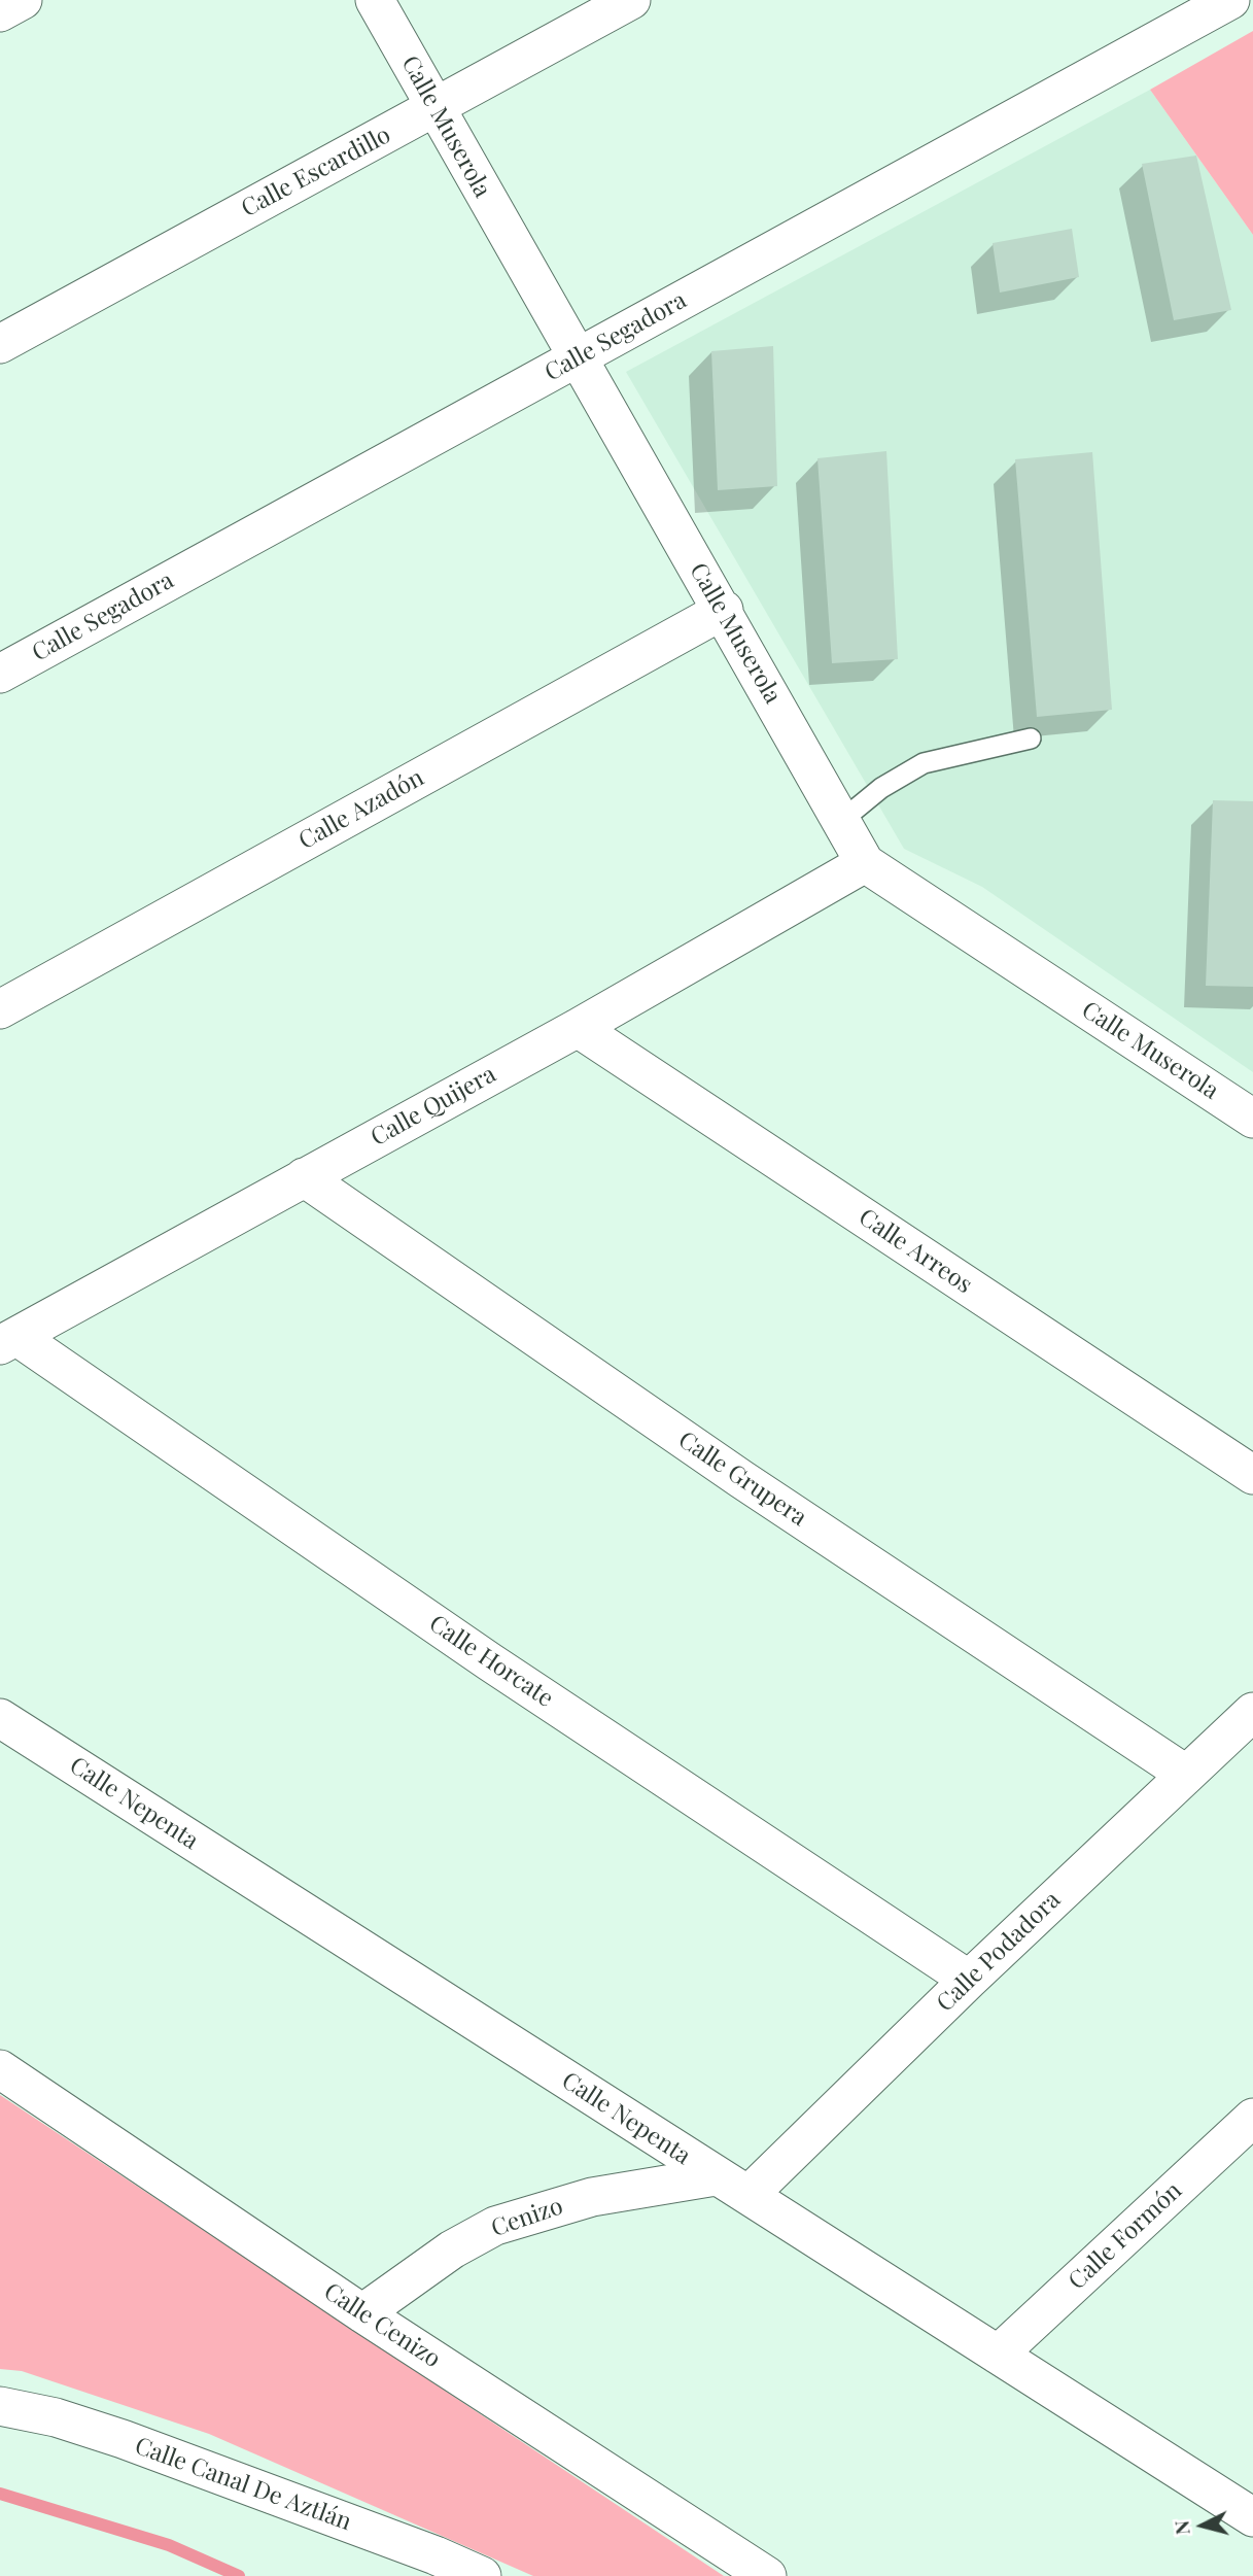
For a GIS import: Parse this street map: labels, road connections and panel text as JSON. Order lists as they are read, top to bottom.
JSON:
{
  "streets": {
    "street": [
      "Calle Muserola",
      "Calle Escardillo",
      "Calle Segadora",
      "Calle Azadón",
      "Calle Quijera",
      "Calle Arreos",
      "Calle Grupera",
      "Calle Horcate",
      "Calle Nepenta",
      "Calle Podadora",
      "Cenizo",
      "Calle Formón",
      "Calle Cenizo",
      "Calle Canal De Aztlán"
    ]
  },
  "crossings": [
    ["Calle Muserola", "Calle Escardillo"],
    ["Calle Muserola", "Calle Segadora"],
    ["Calle Muserola", "Calle Azadón"],
    ["Calle Muserola", "Calle Quijera"],
    ["Calle Quijera", "Calle Arreos"],
    ["Calle Quijera", "Calle Grupera"],
    ["Calle Quijera", "Calle Horcate"],
    ["Calle Grupera", "Calle Podadora"],
    ["Calle Horcate", "Calle Podadora"],
    ["Calle Nepenta", "Calle Podadora"],
    ["Calle Nepenta", "Cenizo"],
    ["Calle Nepenta", "Calle Formón"],
    ["Cenizo", "Calle Cenizo"]
  ],
  "north": "left"
}
